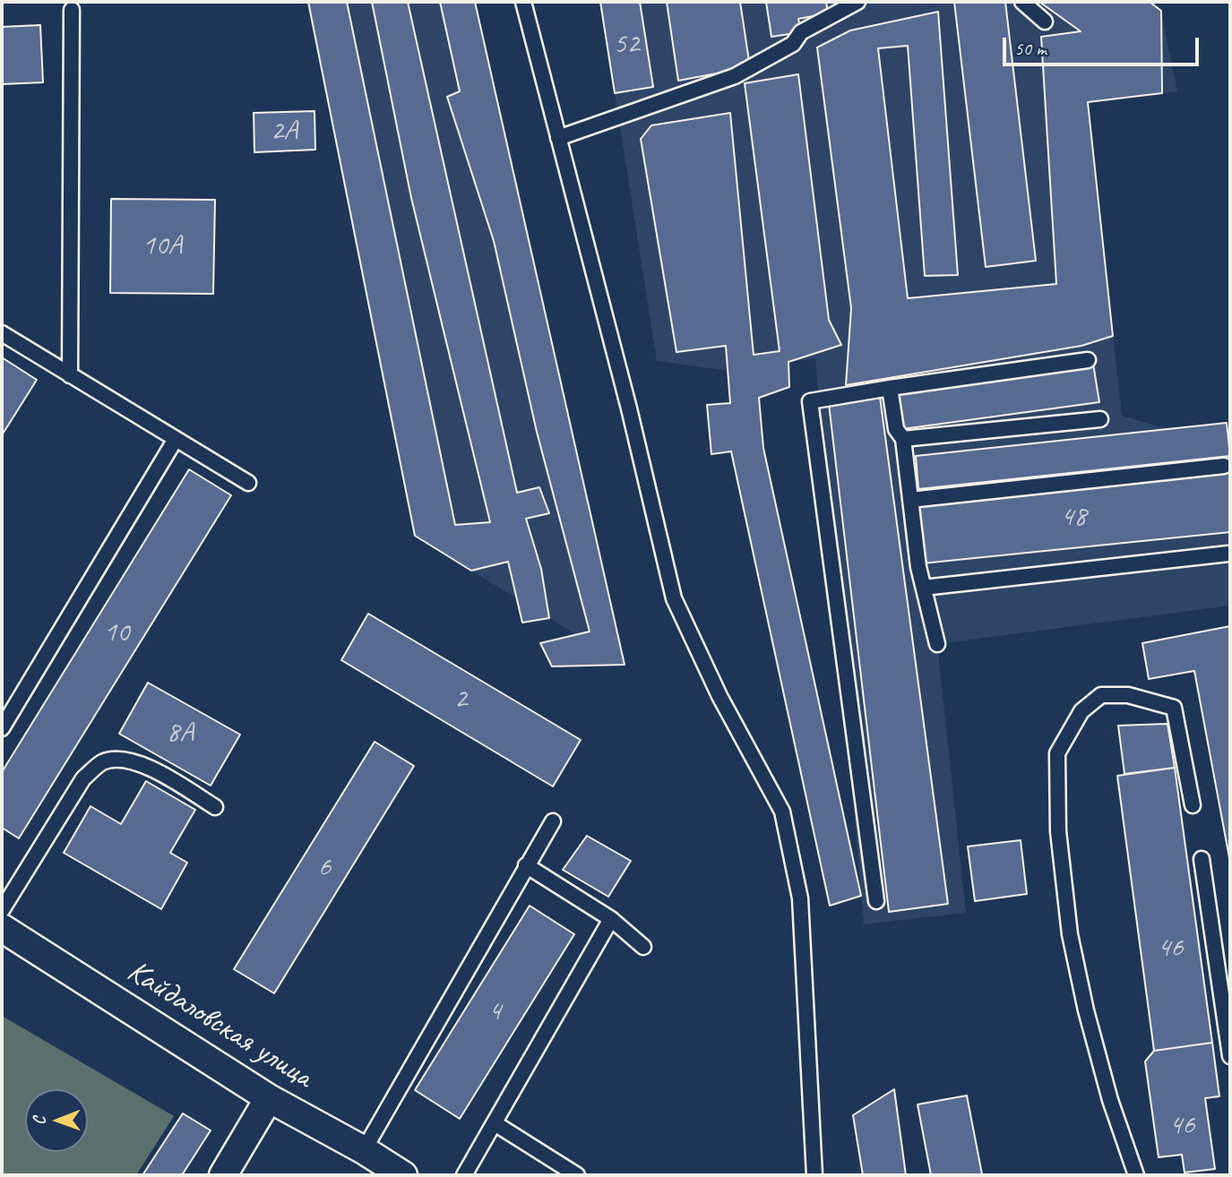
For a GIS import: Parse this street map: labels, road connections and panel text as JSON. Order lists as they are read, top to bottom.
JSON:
{
  "streets": {
    "street": ["Кайдаловская улица"]
  },
  "house_numbers": [
    "52",
    "2А",
    "10А",
    "48",
    "10",
    "2",
    "8А",
    "6",
    "46",
    "4",
    "46"
  ],
  "scale_bar": "50 m",
  "north": "left"
}
